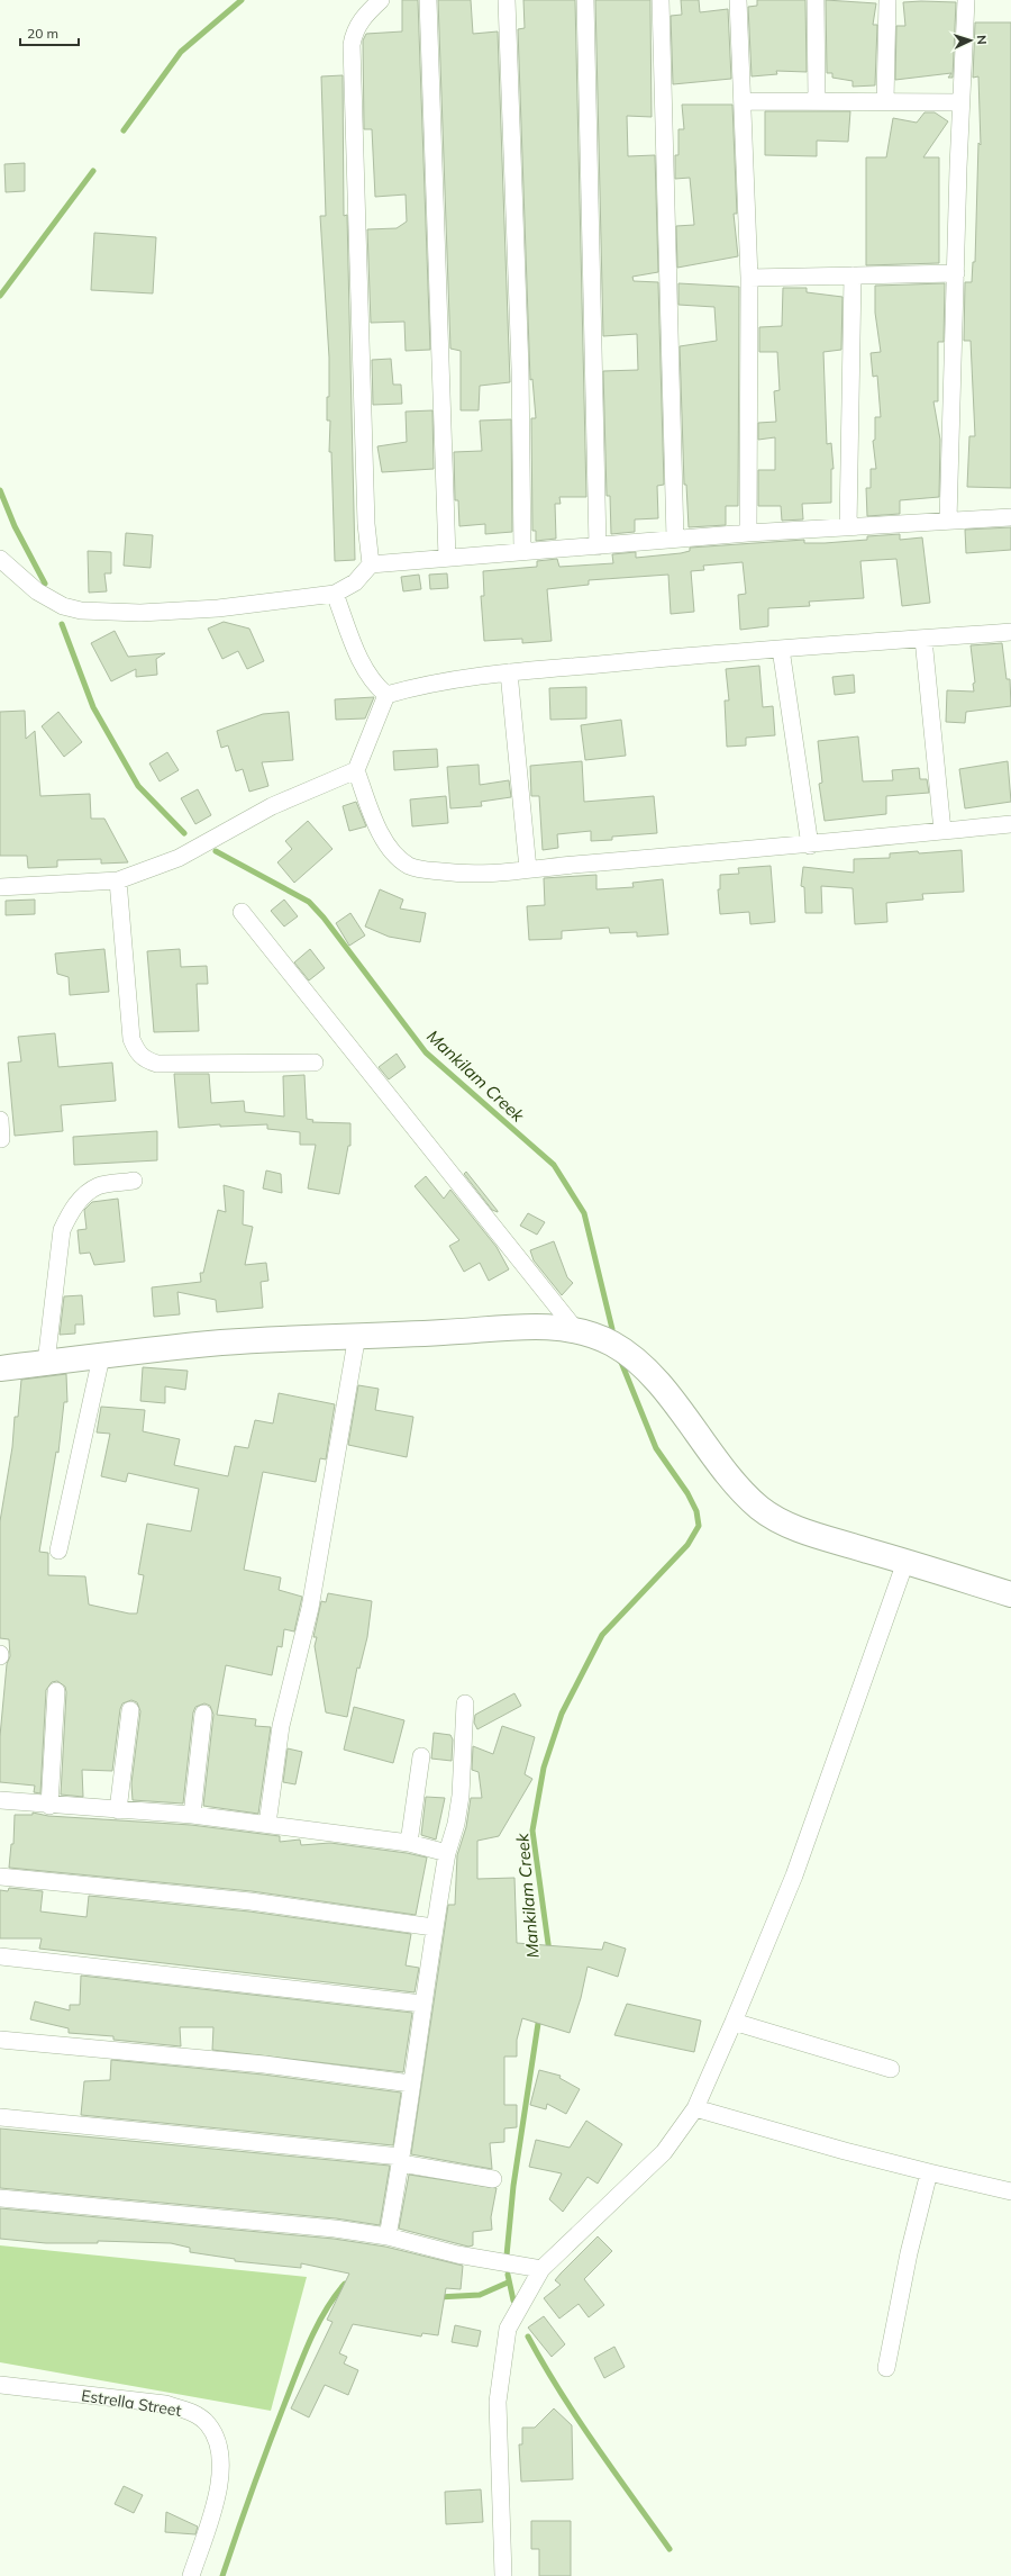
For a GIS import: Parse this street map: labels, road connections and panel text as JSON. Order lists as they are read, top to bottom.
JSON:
{
  "streets": {
    "street": ["Estrella Street"]
  },
  "water": ["Mankilam Creek"],
  "scale_bar": "20 m",
  "north": "right"
}
